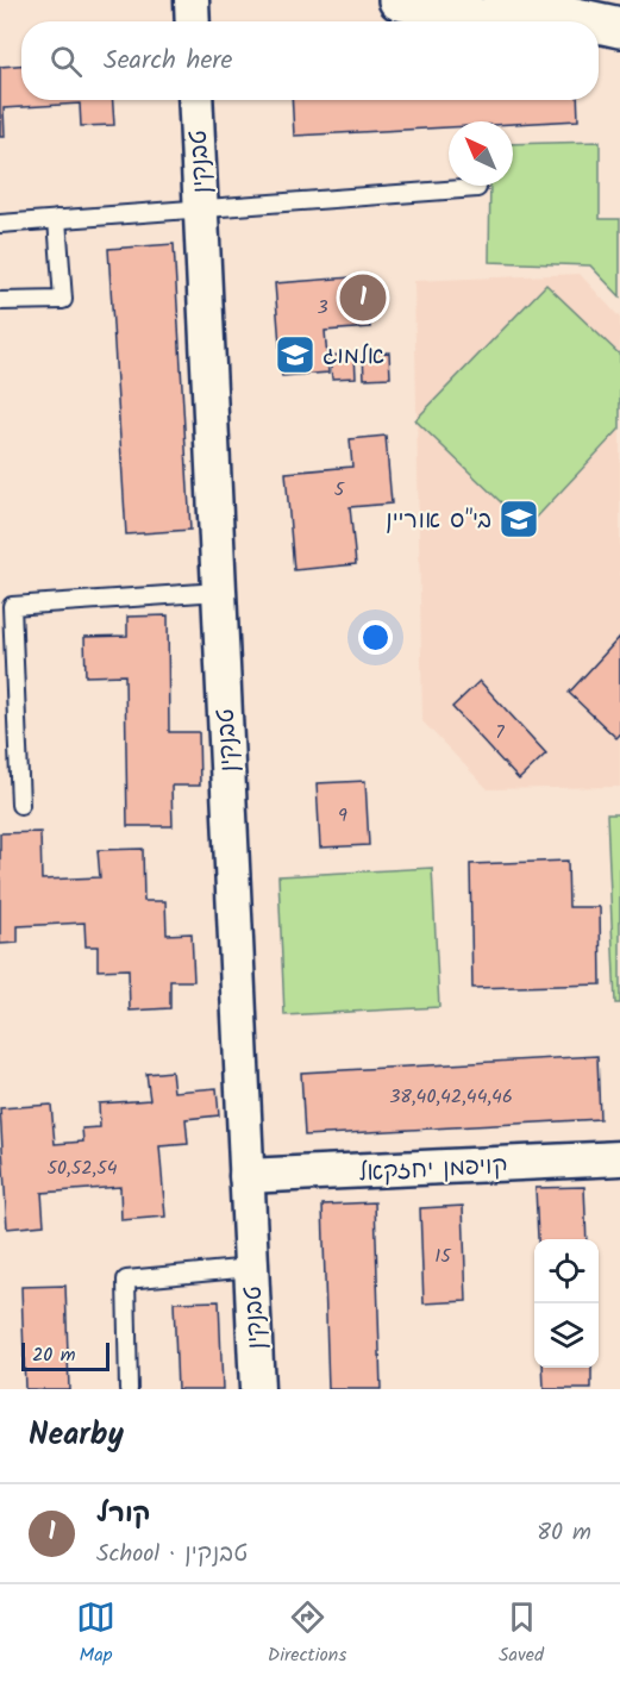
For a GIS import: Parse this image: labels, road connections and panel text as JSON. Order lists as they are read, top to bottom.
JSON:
{
  "streets": {
    "street": ["טבנקין", "קויפמן יחזקאל"]
  },
  "crossings": [
    ["טבנקין", "קויפמן יחזקאל"]
  ],
  "places": {
    "school or university": ["אלמוג", "בי\"ס אוריין"]
  },
  "house_numbers": [
    "3",
    "5",
    "7",
    "9",
    "38,40,42,44,46",
    "50,52,54",
    "15"
  ],
  "scale_bar": "20 m",
  "north": "top left",
  "page": {
    "search": "Search here",
    "pins": "1",
    "scale": "20 m",
    "heading": "Nearby",
    "list": [
      {
        "mark": "1",
        "name": "קורל",
        "note": "School · טבנקין",
        "value": "80 m"
      }
    ],
    "nav": ["Map", "Directions", "Saved"]
  }
}
